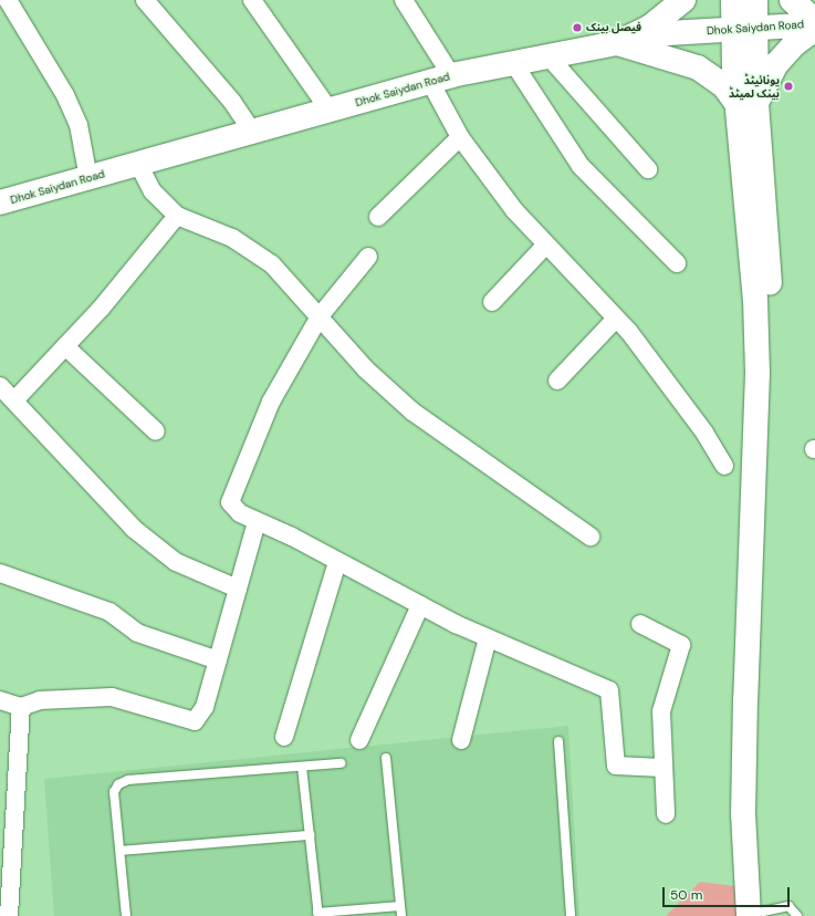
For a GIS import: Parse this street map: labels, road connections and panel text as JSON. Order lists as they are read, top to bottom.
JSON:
{
  "streets": {
    "main road": ["Dhok Saiydan Road"]
  },
  "places": ["فیصل بینک", "یونائیٹڈ بینک لمیٹڈ"],
  "scale_bar": "50 m"
}
